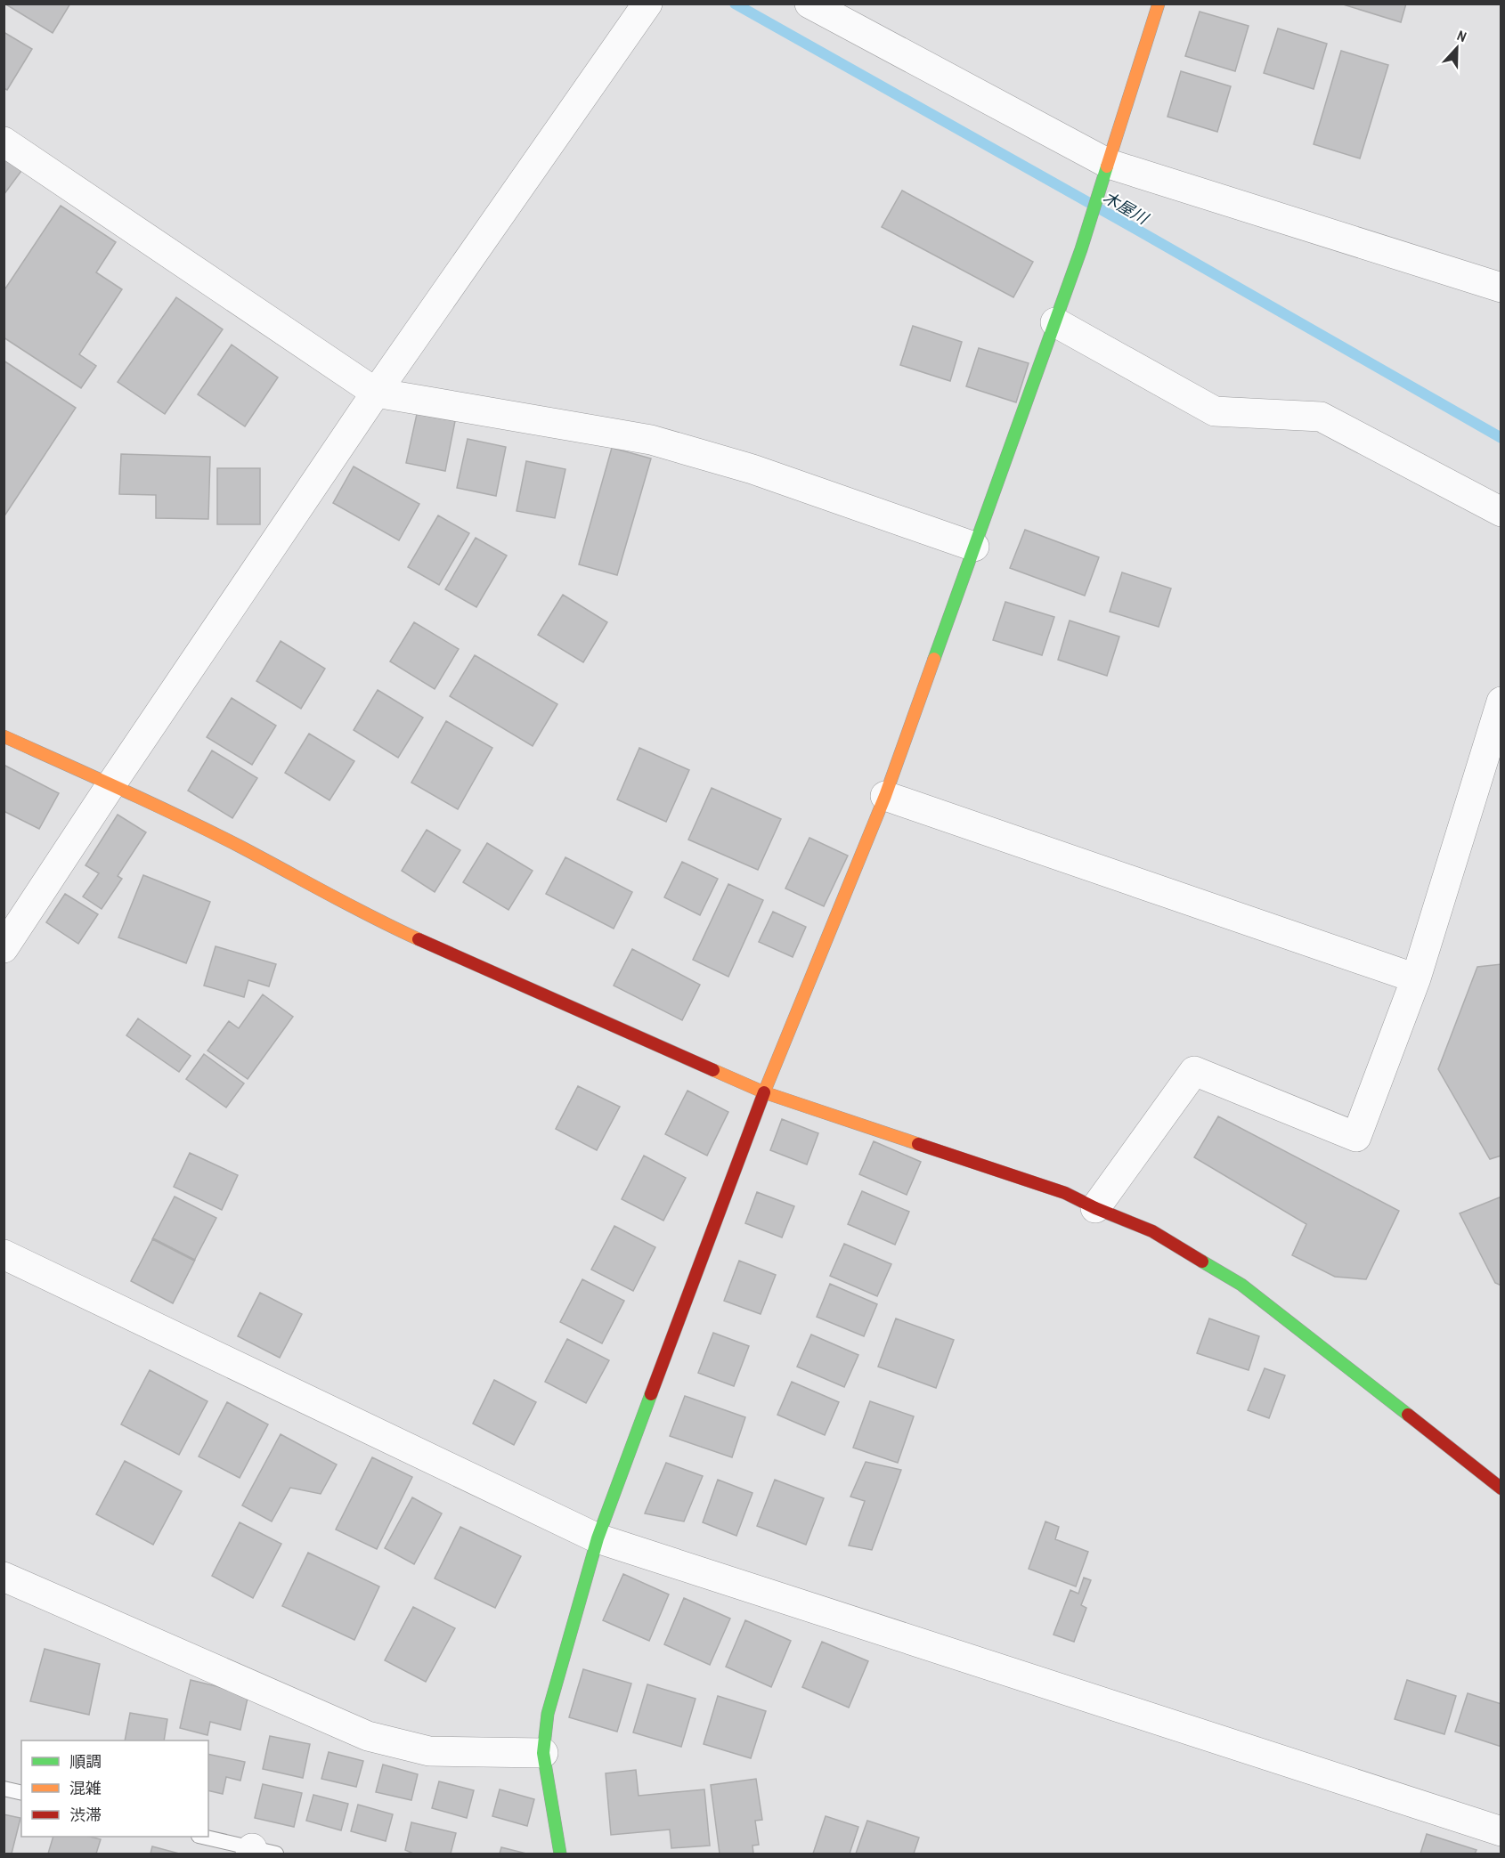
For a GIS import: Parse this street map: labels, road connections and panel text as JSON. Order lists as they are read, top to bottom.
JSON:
{
  "water": ["木屋川"],
  "legend": ["順調", "混雑", "渋滞"],
  "north": "top"
}
